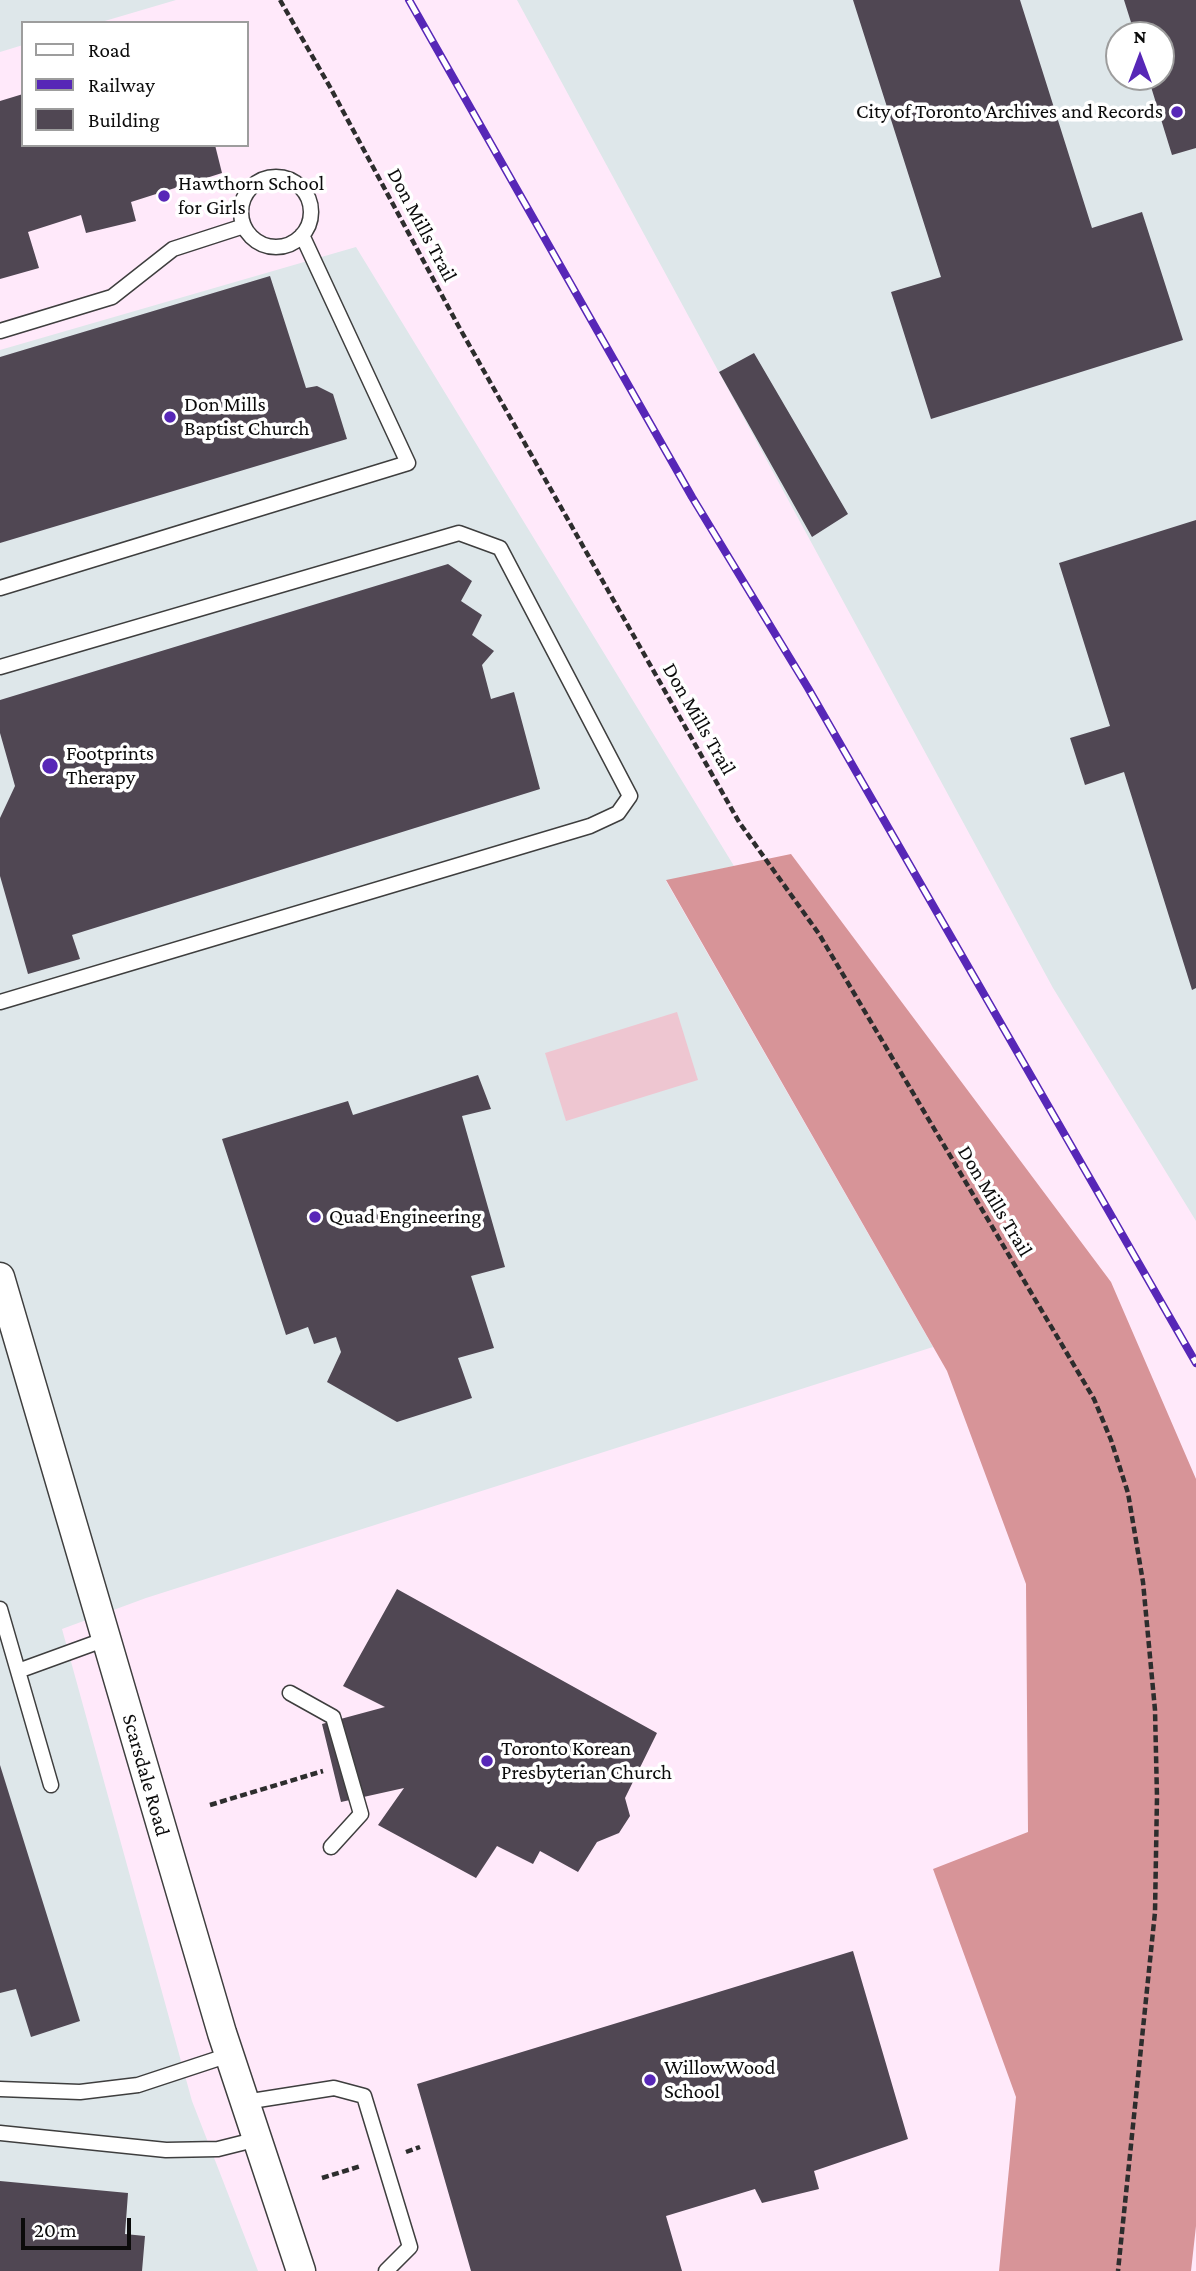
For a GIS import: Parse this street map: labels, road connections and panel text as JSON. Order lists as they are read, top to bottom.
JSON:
{
  "streets": {
    "street": ["Scarsdale Road"],
    "path": ["Don Mills Trail"]
  },
  "places": [
    "City of Toronto Archives and Records",
    "Hawthorn School for Girls",
    "Don Mills Baptist Church",
    "Footprints Therapy",
    "Quad Engineering",
    "Toronto Korean Presbyterian Church",
    "WillowWood School"
  ],
  "legend": ["Road", "Railway", "Building"],
  "scale_bar": "20 m",
  "north": "top"
}
